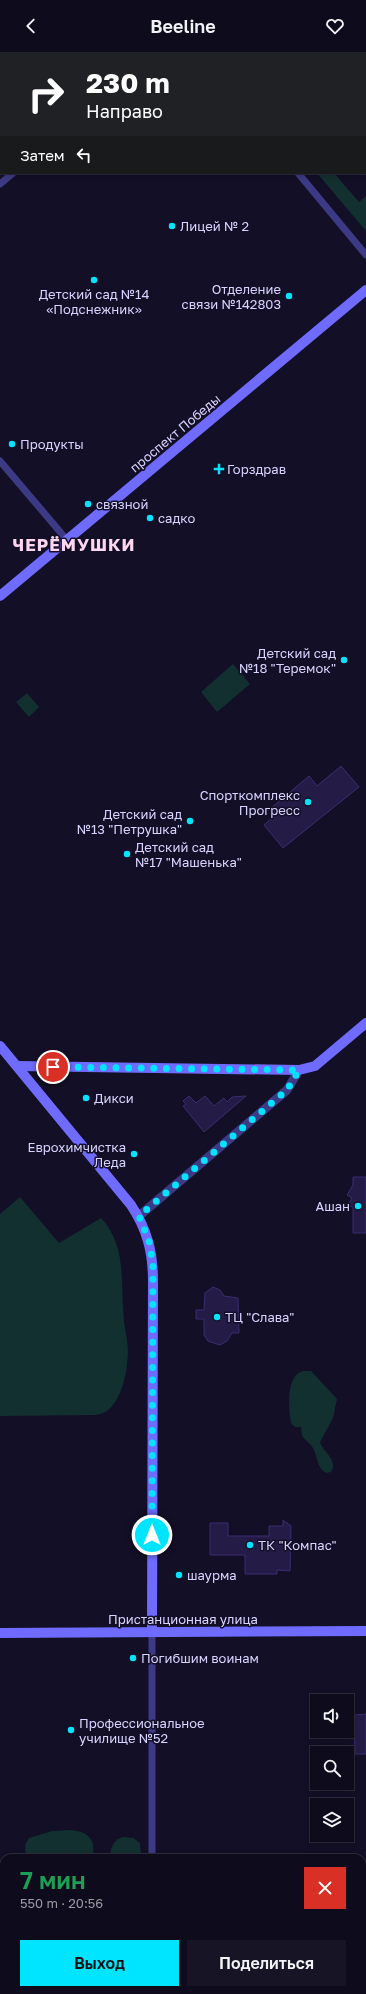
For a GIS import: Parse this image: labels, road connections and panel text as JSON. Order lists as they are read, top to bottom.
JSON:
{
  "streets": {
    "main road": ["проспект Победы", "Пристанционная улица"]
  },
  "districts": ["ЧЕРЁМУШКИ"],
  "places": {
    "other": [
      "Лицей № 2",
      "Детский сад №14 «Подснежник»",
      "Отделение связи №142803",
      "Продукты",
      "связной",
      "садко",
      "Детский сад №18 \"Теремок\"",
      "Спорткомплекс Прогресс",
      "Детский сад №13 \"Петрушка\"",
      "Детский сад №17 \"Машенька\"",
      "Дикси",
      "Еврохимчистка Леда",
      "Ашан",
      "ТЦ \"Слава\"",
      "ТК \"Компас\"",
      "шаурма",
      "Погибшим воинам",
      "Профессиональное училище №52"
    ],
    "health": ["Горздрав"]
  },
  "page": {
    "header": "Beeline",
    "turn": ["230 m", "Направо"],
    "then": "Затем",
    "heading": ["7 мин", "550 m · 20:56"],
    "buttons": ["Выход", "Поделиться"]
  }
}
